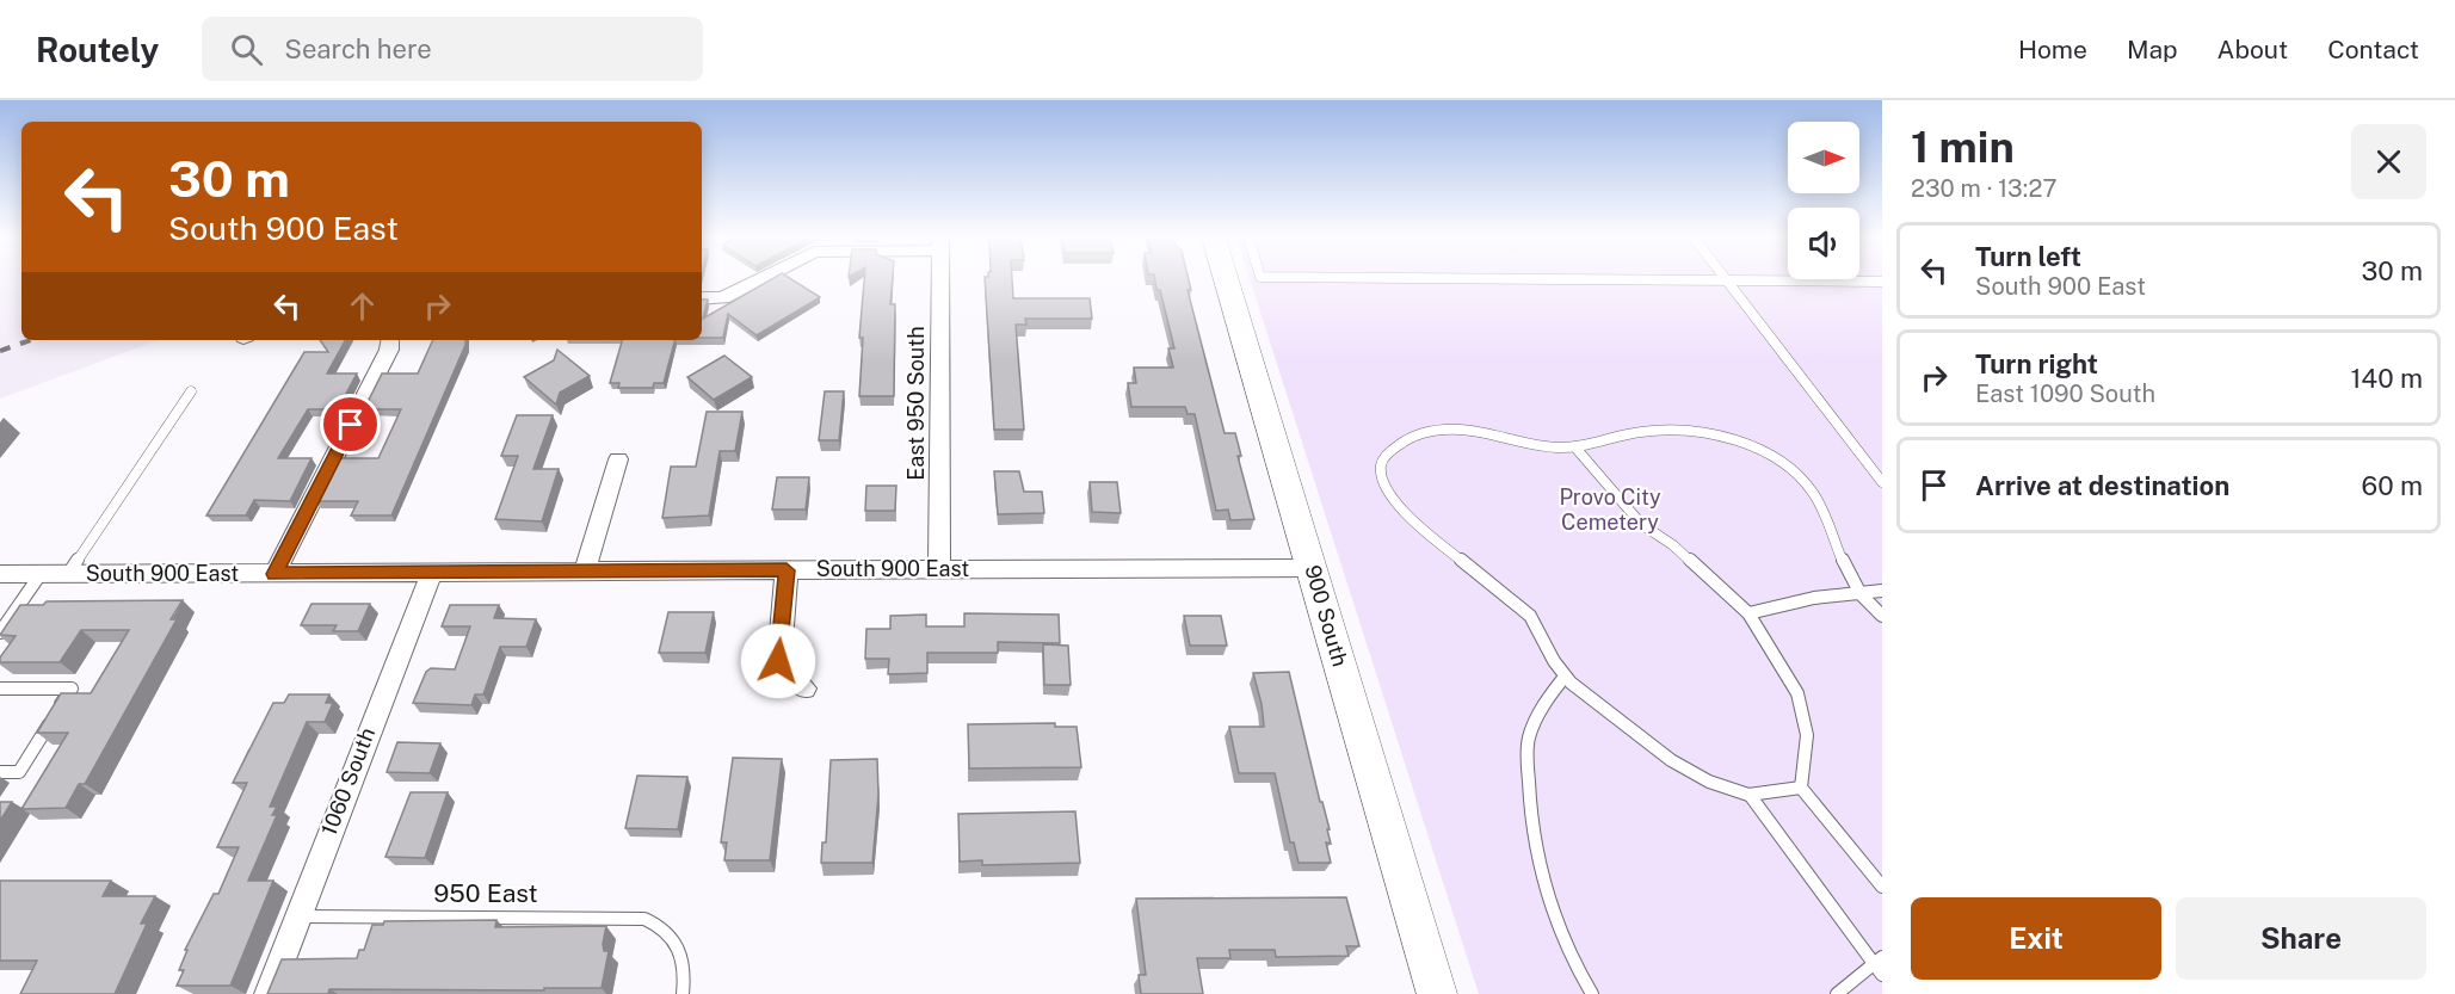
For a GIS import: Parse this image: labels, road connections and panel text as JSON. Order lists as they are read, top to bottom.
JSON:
{
  "streets": {
    "street": [
      "East 950 South",
      "South 900 East",
      "900 South",
      "1060 South"
    ],
    "lane": ["950 East"]
  },
  "crossings": [
    ["East 950 South", "South 900 East"],
    ["South 900 East", "900 South"],
    ["South 900 East", "1060 South"],
    ["1060 South", "950 East"]
  ],
  "parks": ["Provo City Cemetery"],
  "north": "right",
  "page": {
    "header": "Routely",
    "search": "Search here",
    "nav": [
      "Home",
      "Map",
      "About",
      "Contact"
    ],
    "heading": ["1 min", "230 m · 13:27"],
    "turn": ["30 m", "South 900 East"],
    "list": [
      {
        "name": "Turn left",
        "note": "South 900 East",
        "value": "30 m"
      },
      {
        "name": "Turn right",
        "note": "East 1090 South",
        "value": "140 m"
      },
      {
        "name": "Arrive at destination",
        "value": "60 m"
      }
    ],
    "buttons": ["Exit", "Share"]
  }
}
